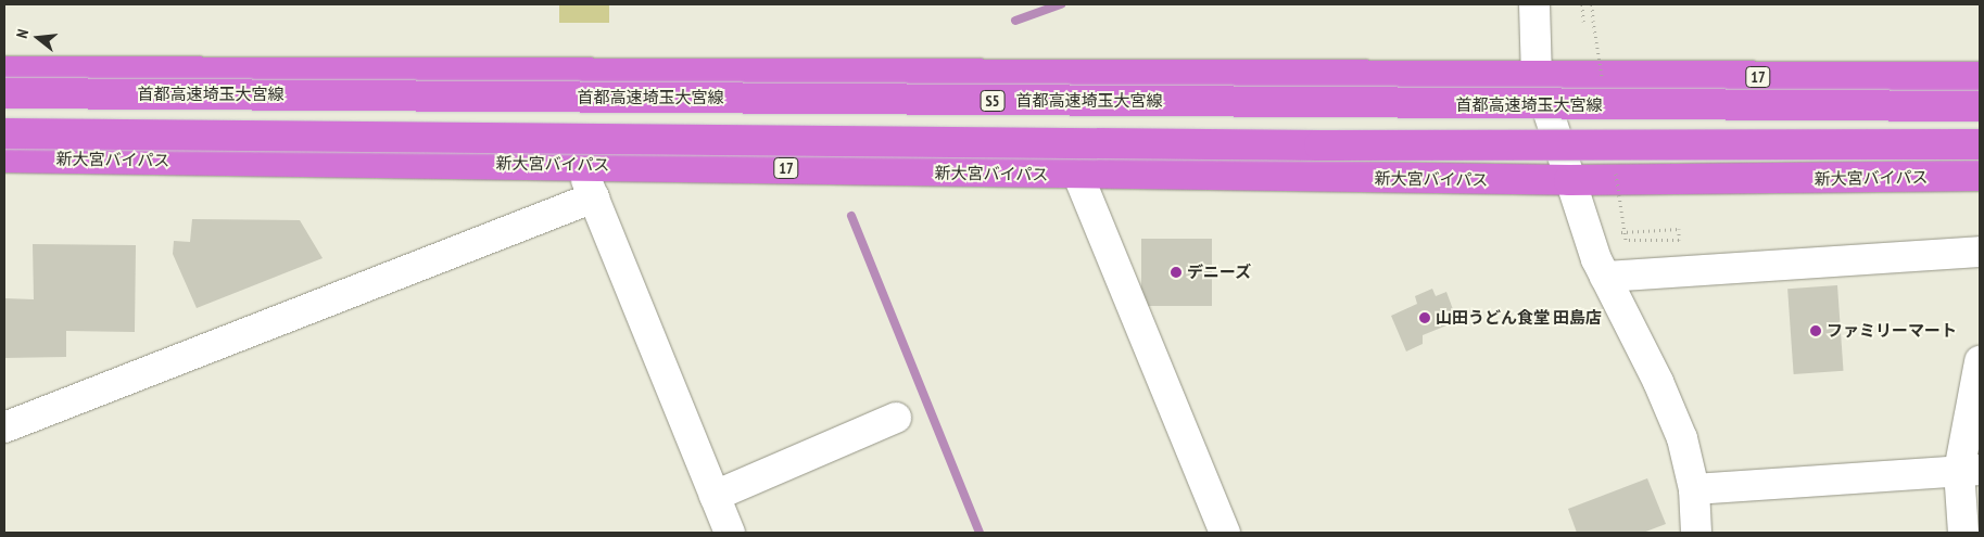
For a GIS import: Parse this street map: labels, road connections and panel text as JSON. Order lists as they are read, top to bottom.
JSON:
{
  "streets": {
    "highway": [
      "17",
      "首都高速埼玉大宮線",
      "S5",
      "新大宮バイパス"
    ]
  },
  "places": ["デニーズ", "山田うどん食堂 田島店", "ファミリーマート"],
  "north": "left"
}
